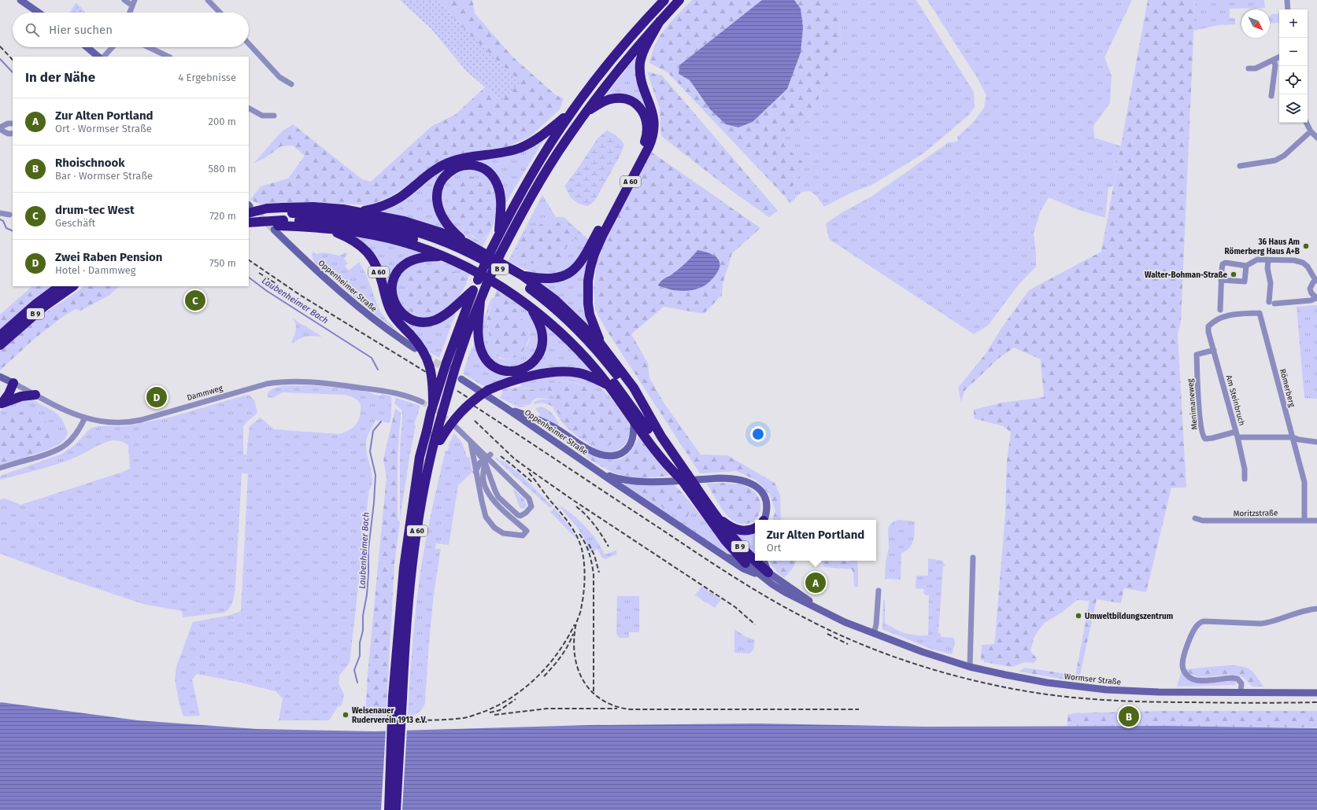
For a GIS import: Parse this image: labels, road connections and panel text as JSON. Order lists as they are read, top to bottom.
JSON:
{
  "streets": {
    "highway": ["A 60", "B 9"],
    "main road": ["Oppenheimer Straße", "Dammweg", "Wormser Straße"],
    "street": [
      "Römerberg",
      "Am Steinbruch",
      "Menimaneweg",
      "Moritzstraße"
    ]
  },
  "crossings": [
    ["B 9", "Wormser Straße"],
    ["Römerberg", "Am Steinbruch"],
    ["Römerberg", "Moritzstraße"],
    ["Am Steinbruch", "Menimaneweg"]
  ],
  "water": ["Laubenheimer Bach"],
  "places": [
    "36 Haus Am Römerberg Haus A+B",
    "Walter-Bohman-Straße",
    "Umweltbildungszentrum",
    "Weisenauer Ruderverein 1913 e.V."
  ],
  "north": "bottom right",
  "page": {
    "map_buttons": ["+", "−"],
    "search": "Hier suchen",
    "heading": ["In der Nähe", "4 Ergebnisse"],
    "list": [
      {
        "mark": "A",
        "name": "Zur Alten Portland",
        "note": "Ort · Wormser Straße",
        "value": "200 m"
      },
      {
        "mark": "B",
        "name": "Rhoischnook",
        "note": "Bar · Wormser Straße",
        "value": "580 m"
      },
      {
        "mark": "C",
        "name": "drum-tec West",
        "note": "Geschäft",
        "value": "720 m"
      },
      {
        "mark": "D",
        "name": "Zwei Raben Pension",
        "note": "Hotel · Dammweg",
        "value": "750 m"
      }
    ],
    "pins": [
      "C",
      "D",
      "A",
      "B"
    ],
    "popup": ["Zur Alten Portland", "Ort"]
  }
}
